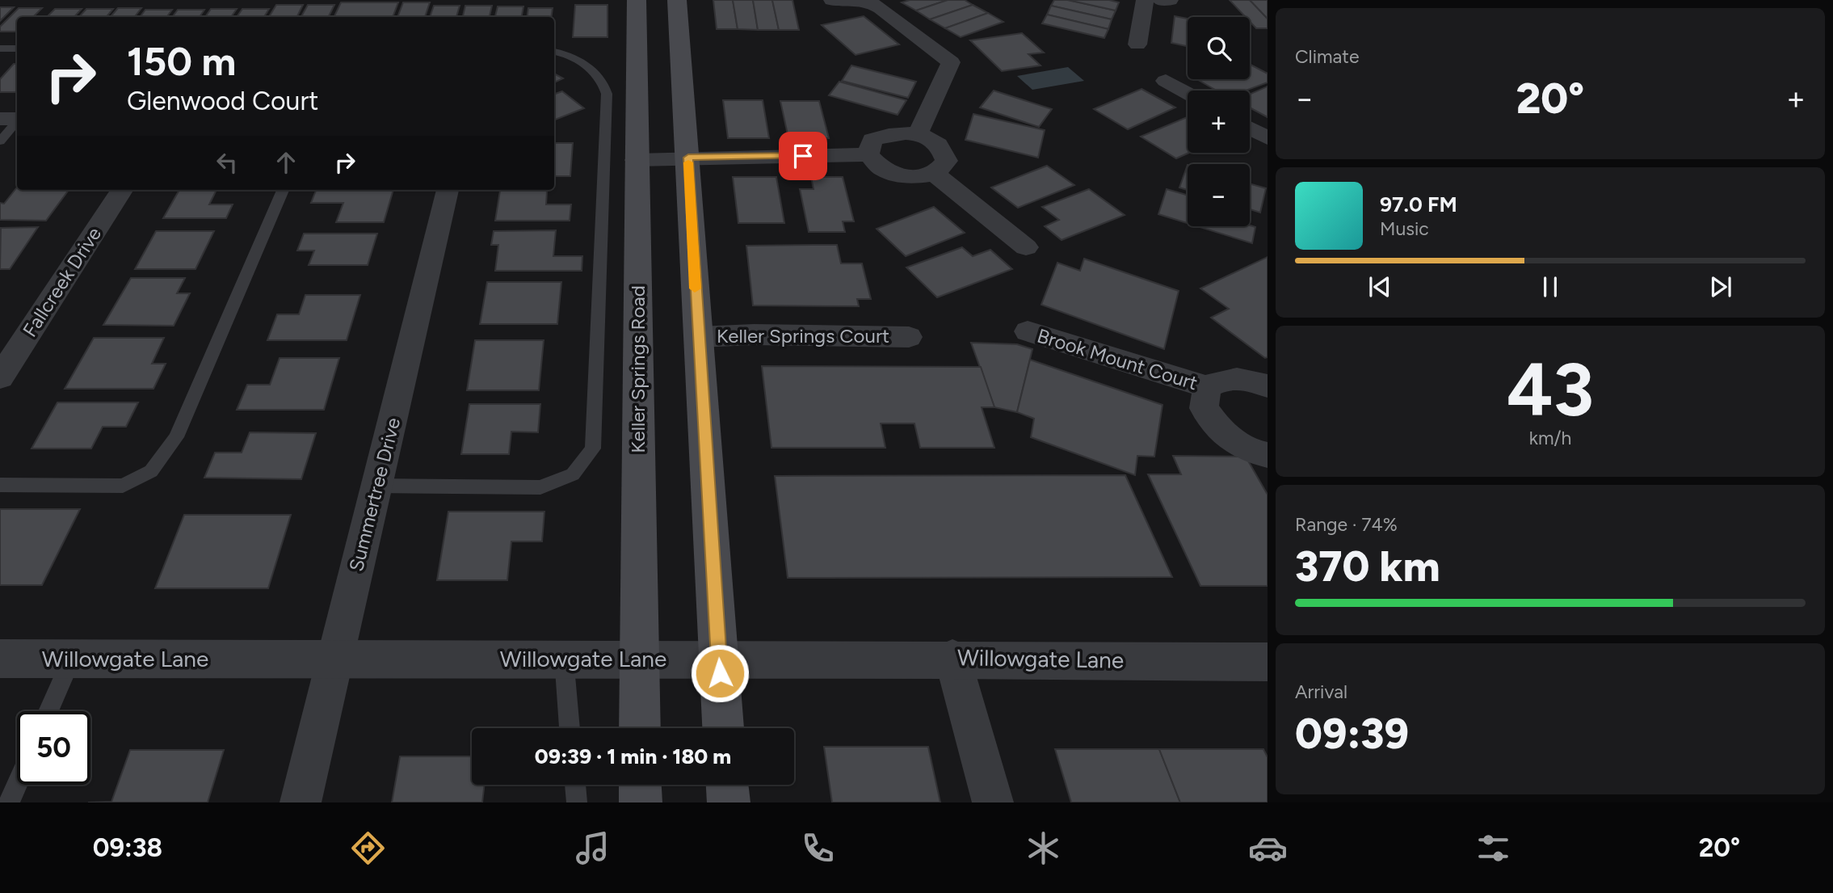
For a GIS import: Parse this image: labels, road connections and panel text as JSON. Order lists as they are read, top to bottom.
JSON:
{
  "streets": {
    "main road": ["Keller Springs Road"],
    "street": [
      "Fallcreek Drive",
      "Keller Springs Court",
      "Brook Mount Court",
      "Summertree Drive",
      "Willowgate Lane"
    ]
  },
  "crossings": [
    ["Keller Springs Road", "Willowgate Lane"],
    ["Summertree Drive", "Willowgate Lane"]
  ],
  "page": {
    "tile": [
      "Climate",
      ["43", "km/h"],
      ["Range · 74%", "370 km"],
      ["Arrival", "09:39"]
    ],
    "map_buttons": ["+", "−"],
    "turn": ["150 m", "Glenwood Court"],
    "heat": ["−", "20°", "+"],
    "song": ["97.0 FM", "Music"],
    "limit": "50",
    "trip": "09:39 · 1 min · 180 m",
    "tabs": ["09:38", "20°"]
  }
}
